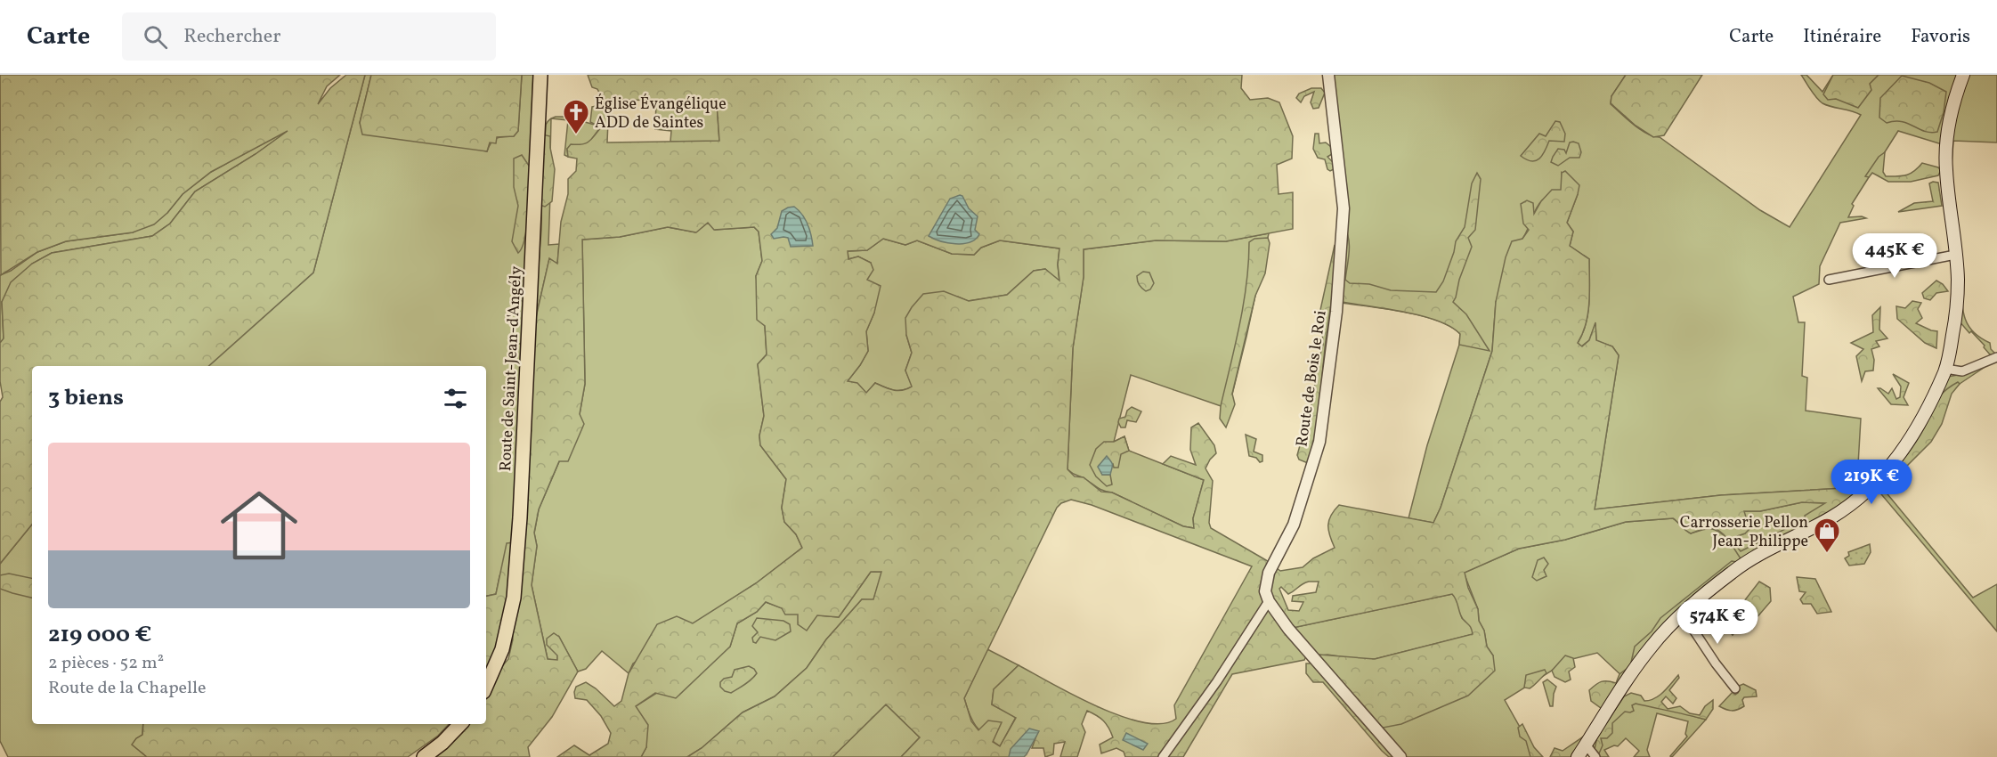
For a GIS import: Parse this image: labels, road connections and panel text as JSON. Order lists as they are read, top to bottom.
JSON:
{
  "streets": {
    "main road": ["Route de Saint-Jean-d'Angély"],
    "street": ["Route de Bois le Roi"]
  },
  "places": {
    "church": ["Église Évangélique ADD de Saintes"],
    "shop": ["Carrosserie Pellon Jean-Philippe"]
  },
  "page": {
    "header": "Carte",
    "search": "Rechercher",
    "nav": ["Carte", "Itinéraire", "Favoris"],
    "price": ["445K €", "219K €", "574K €"],
    "heading": "3 biens",
    "list": [
      {
        "name": "219 000 €",
        "note": "2 pièces · 52 m² · Route de la Chapelle"
      }
    ]
  }
}
